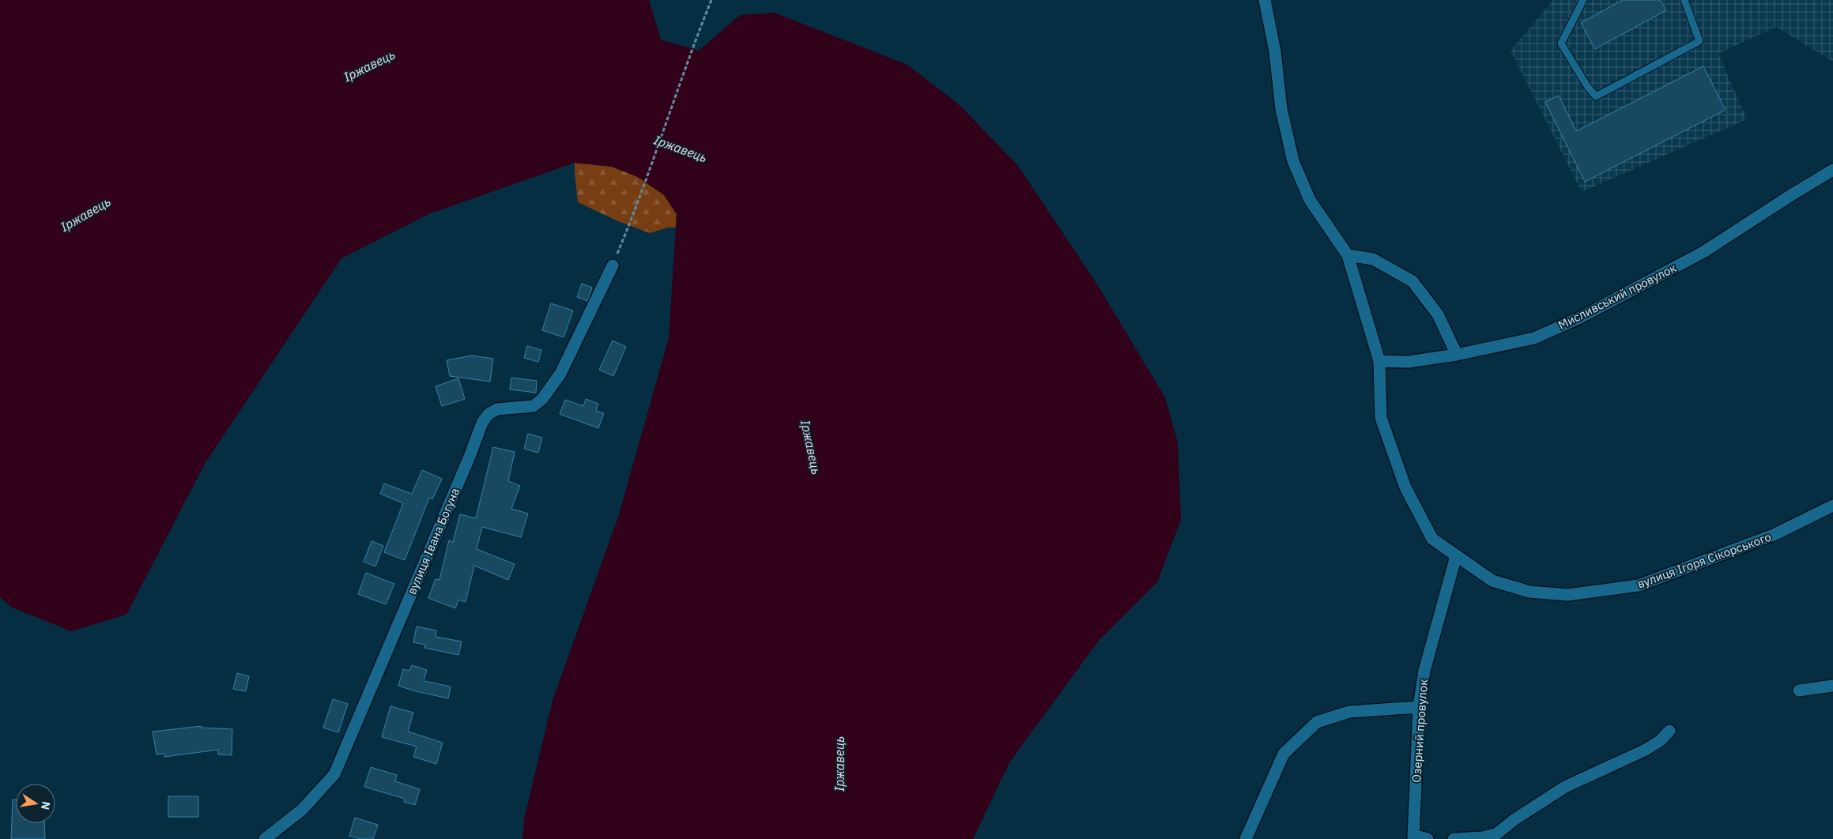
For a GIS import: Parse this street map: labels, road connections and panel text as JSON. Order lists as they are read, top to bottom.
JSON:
{
  "streets": {
    "street": [
      "Мисливський провулок",
      "вулиця Івана Богуна",
      "вулиця Ігоря Сікорського",
      "Озерний провулок"
    ]
  },
  "crossings": [
    ["Мисливський провулок", "вулиця Ігоря Сікорського"],
    ["вулиця Ігоря Сікорського", "Озерний провулок"]
  ],
  "water": ["Іржавець"],
  "north": "right"
}
